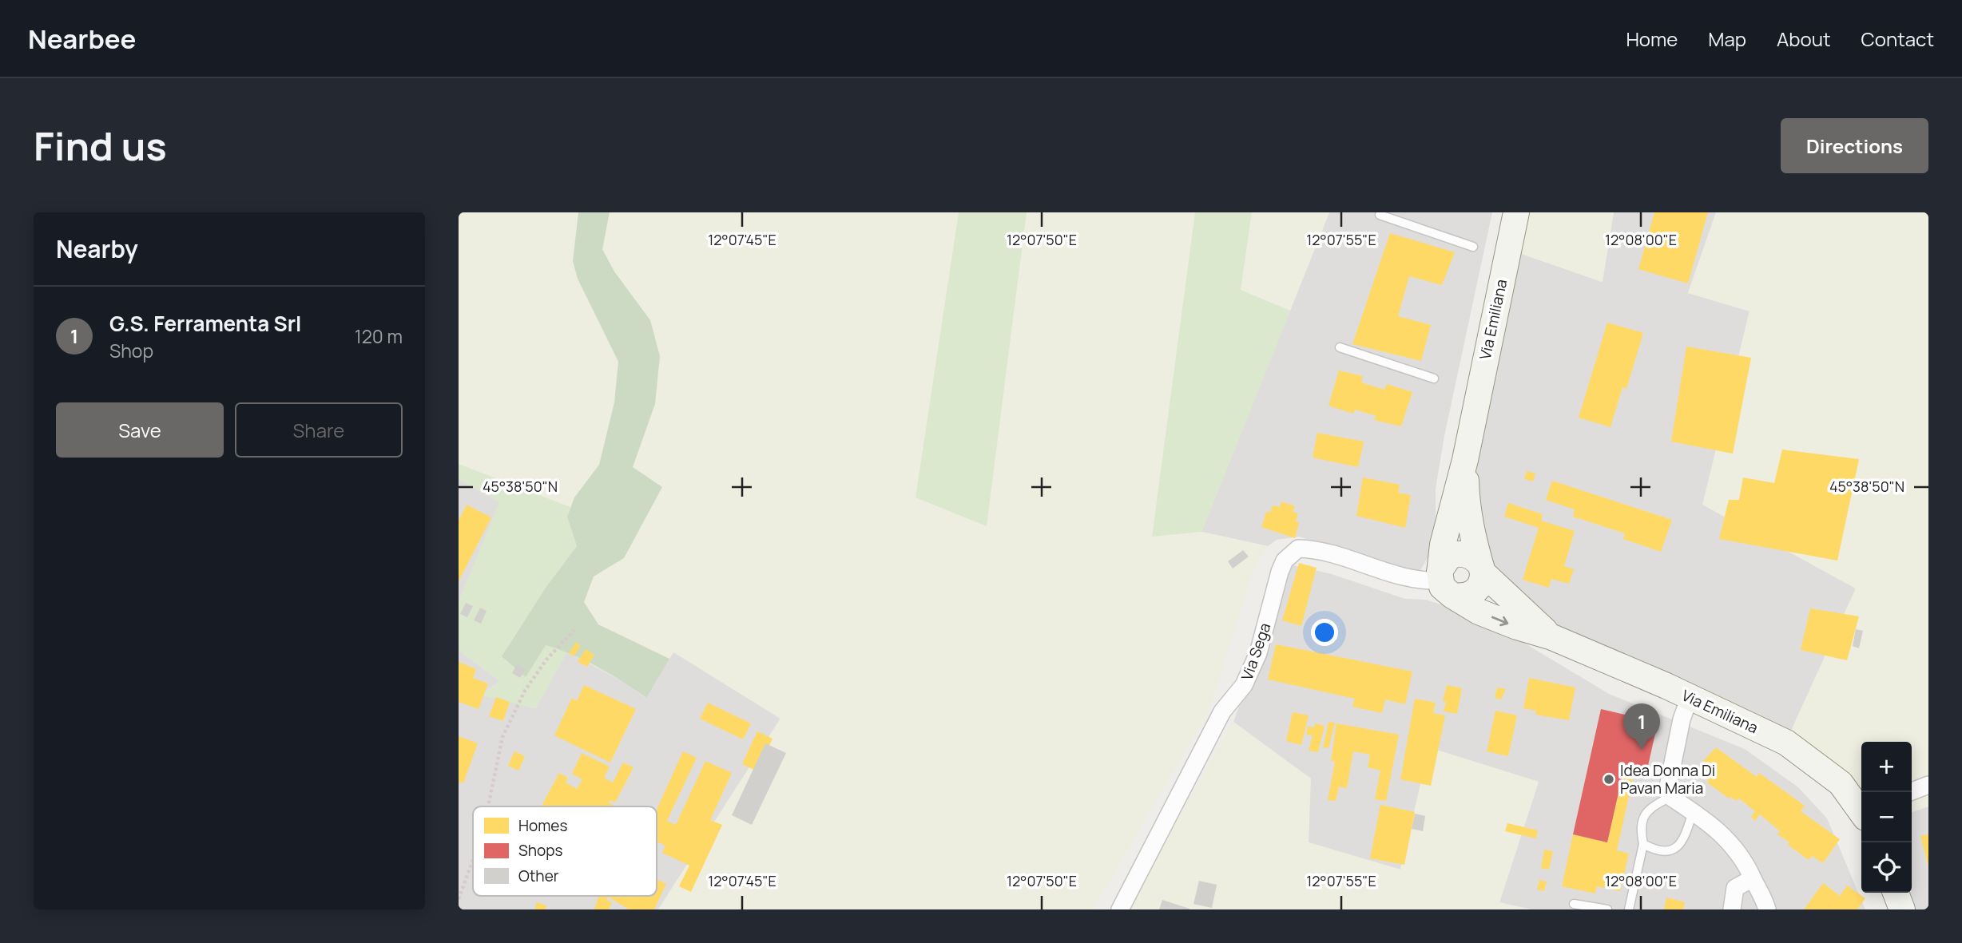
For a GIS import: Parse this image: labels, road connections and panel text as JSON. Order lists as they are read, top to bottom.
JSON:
{
  "streets": {
    "main road": ["Via Emiliana"],
    "street": ["Via Sega"]
  },
  "crossings": [
    ["Via Emiliana", "Via Sega"]
  ],
  "places": ["Idea Donna Di Pavan Maria"],
  "legend": ["Homes", "Shops", "Other"],
  "page": {
    "header": "Nearbee",
    "nav": [
      "Home",
      "Map",
      "About",
      "Contact"
    ],
    "buttons": [
      "Directions",
      ["Save", "Share"]
    ],
    "title": "Find us",
    "heading": "Nearby",
    "list": [
      {
        "mark": "1",
        "name": "G.S. Ferramenta Srl",
        "note": "Shop",
        "value": "120 m"
      }
    ],
    "pins": "1",
    "map_buttons": ["+", "−"]
  },
  "coordinates": [
    "12°07'45\"E",
    "12°07'50\"E",
    "12°07'55\"E",
    "12°08'00\"E",
    "45°38'50\"N"
  ]
}
